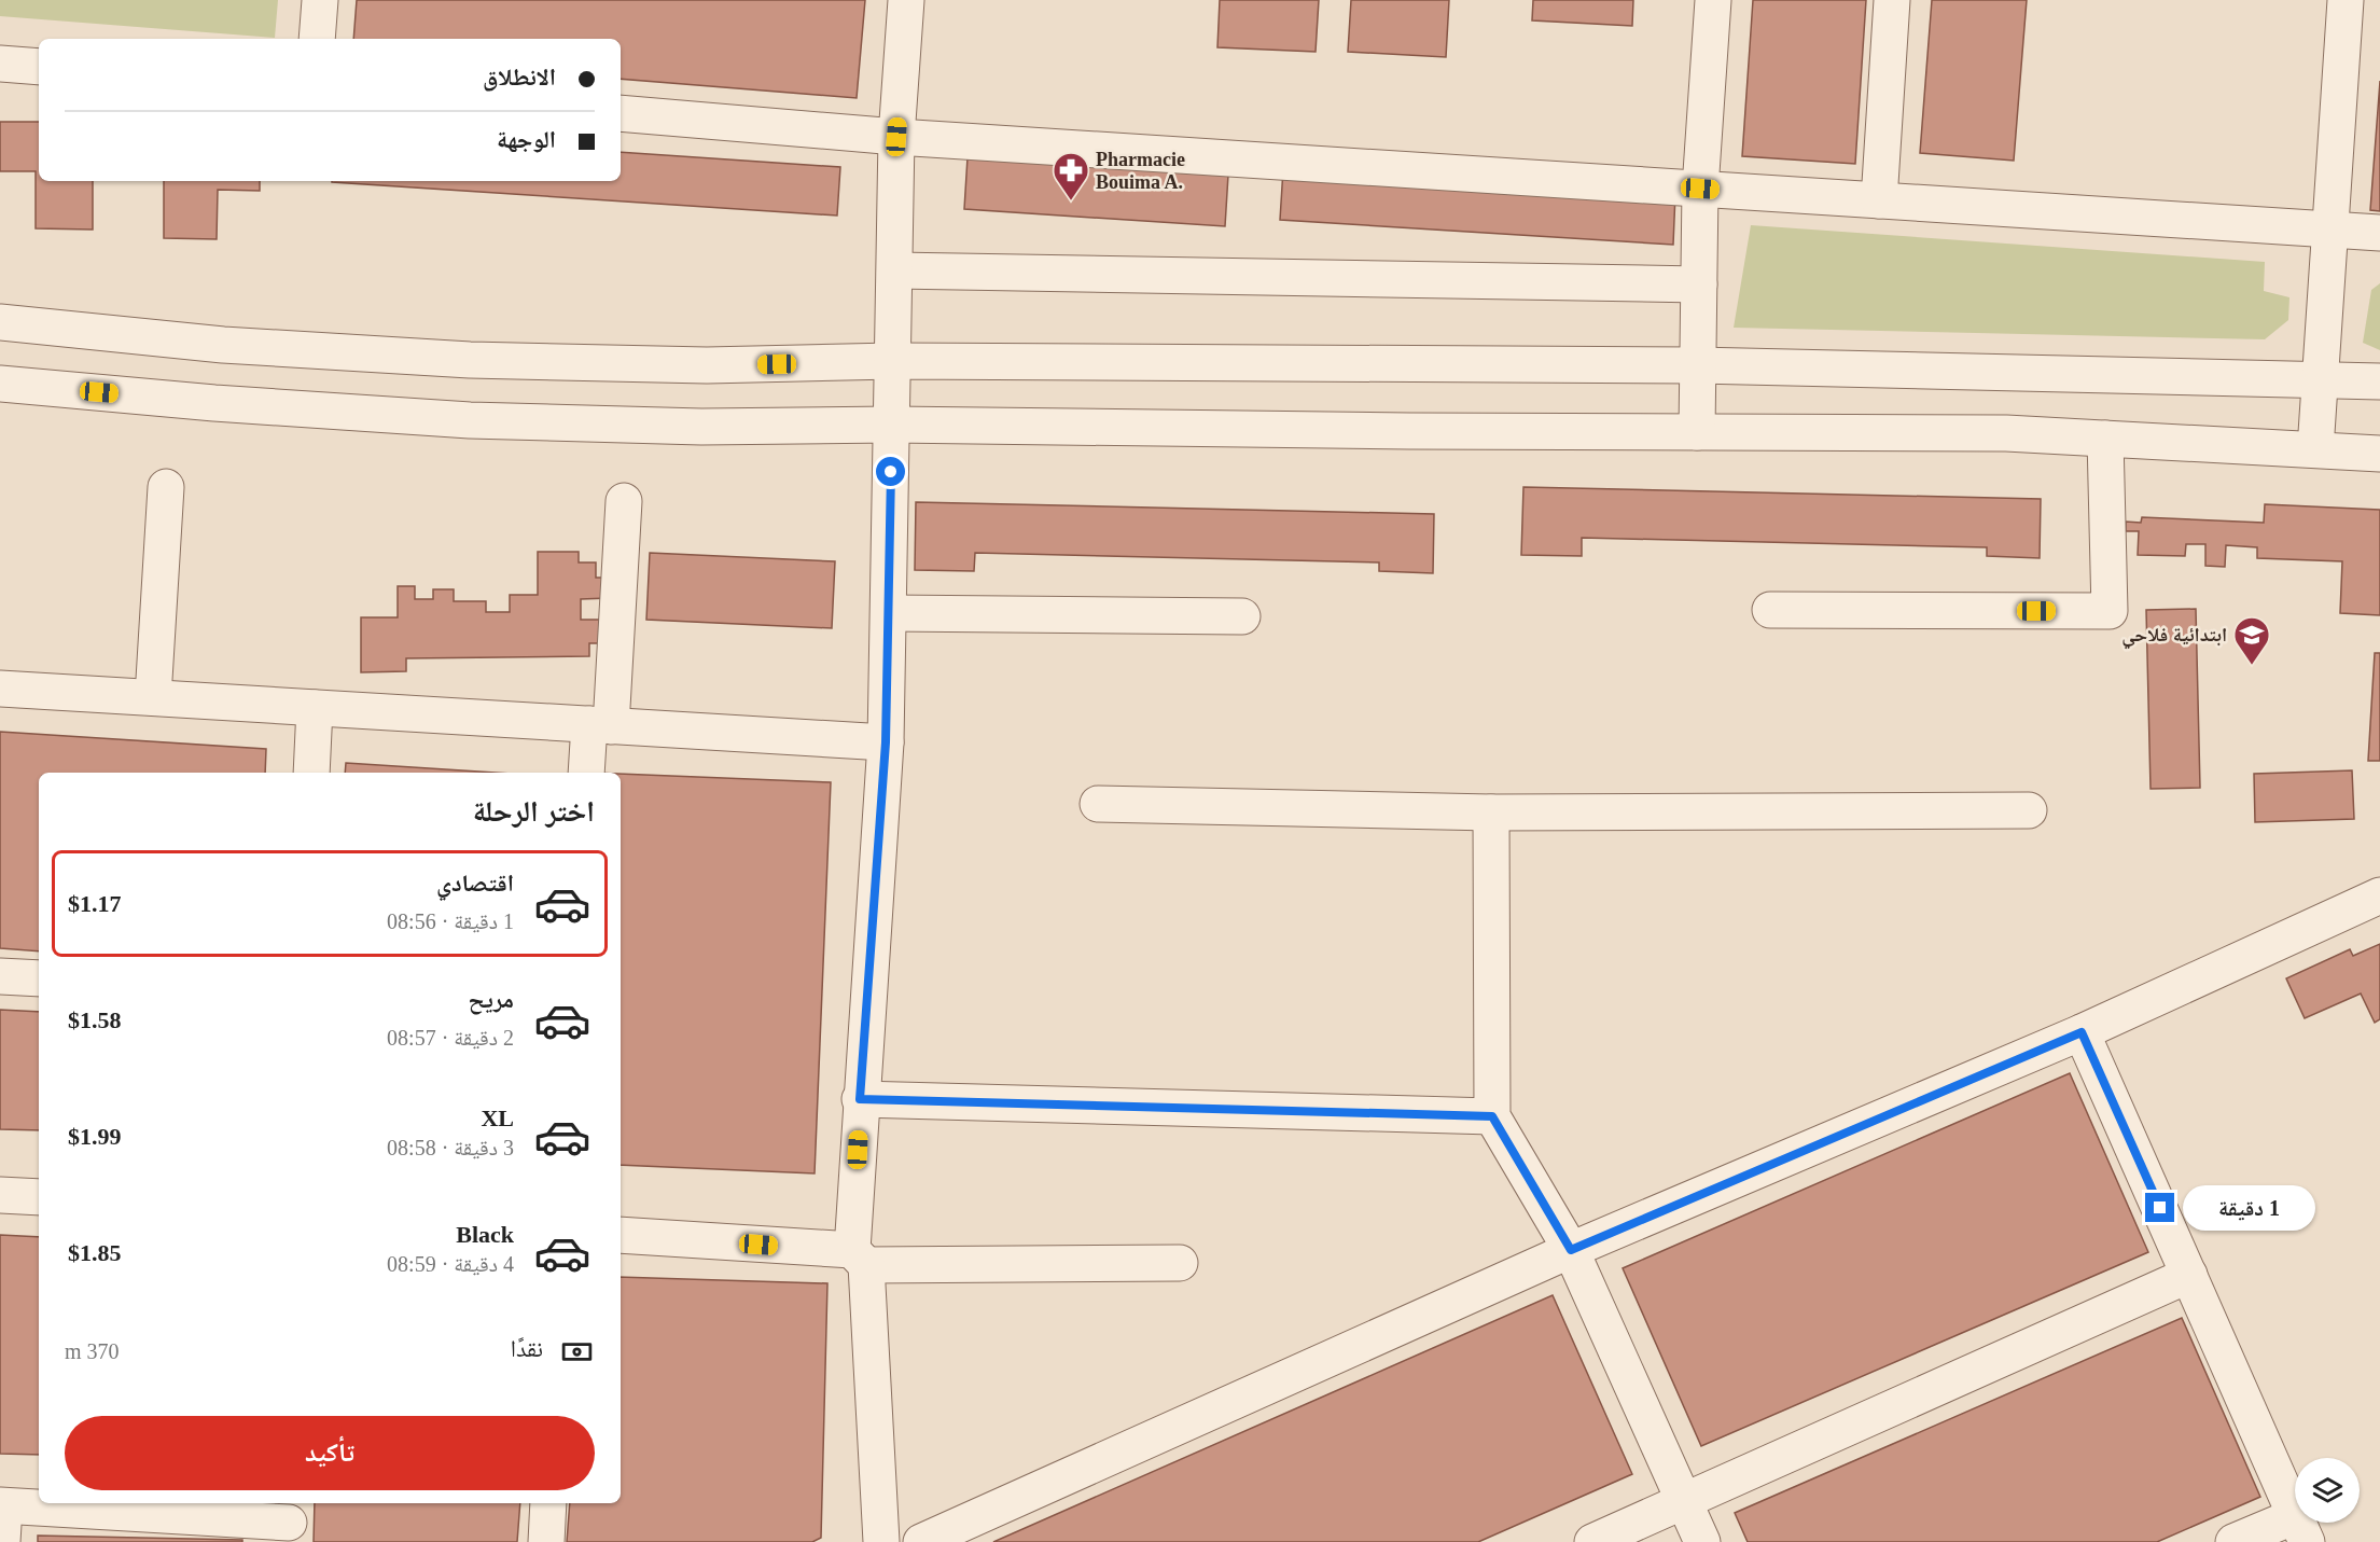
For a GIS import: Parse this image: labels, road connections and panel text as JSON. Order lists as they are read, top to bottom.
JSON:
{
  "places": {
    "pharmacy": ["Pharmacie Bouima A."],
    "school or university": ["ابتدائية فلاحي"]
  },
  "page": {
    "banner": ["الانطلاق", "الوجهة"],
    "heading": "اختر الرحلة",
    "list": [
      {
        "name": "اقتصادي",
        "note": "1 دقيقة · 08:56",
        "value": "$1.17"
      },
      {
        "name": "مريح",
        "note": "2 دقيقة · 08:57",
        "value": "$1.58"
      },
      {
        "name": "XL",
        "note": "3 دقيقة · 08:58",
        "value": "$1.99"
      },
      {
        "name": "Black",
        "note": "4 دقيقة · 08:59",
        "value": "$1.85"
      }
    ],
    "bubble": "1 دقيقة",
    "pay": ["نقدًا", "370 m"],
    "buttons": "تأكيد"
  }
}
